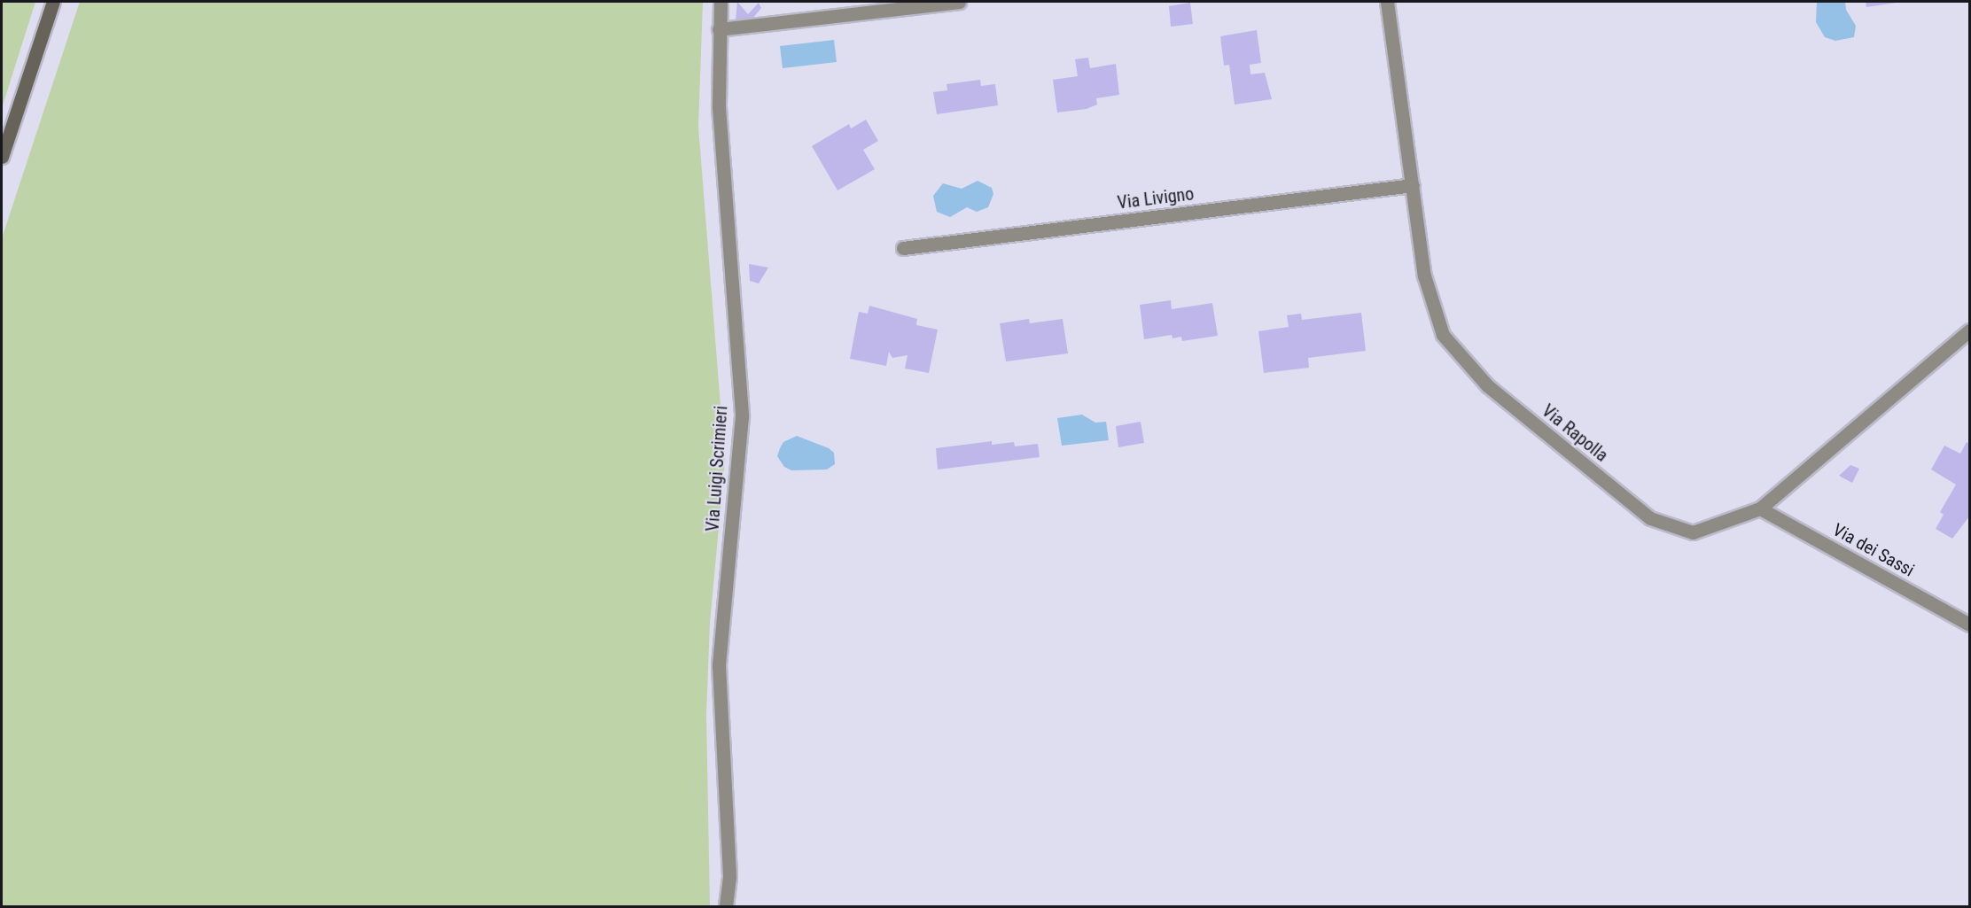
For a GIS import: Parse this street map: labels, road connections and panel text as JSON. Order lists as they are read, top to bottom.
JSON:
{
  "streets": {
    "street": [
      "Via Livigno",
      "Via Rapolla",
      "Via Luigi Scrimieri",
      "Via dei Sassi"
    ]
  },
  "crossings": [
    ["Via Livigno", "Via Rapolla"],
    ["Via Rapolla", "Via dei Sassi"]
  ]
}
